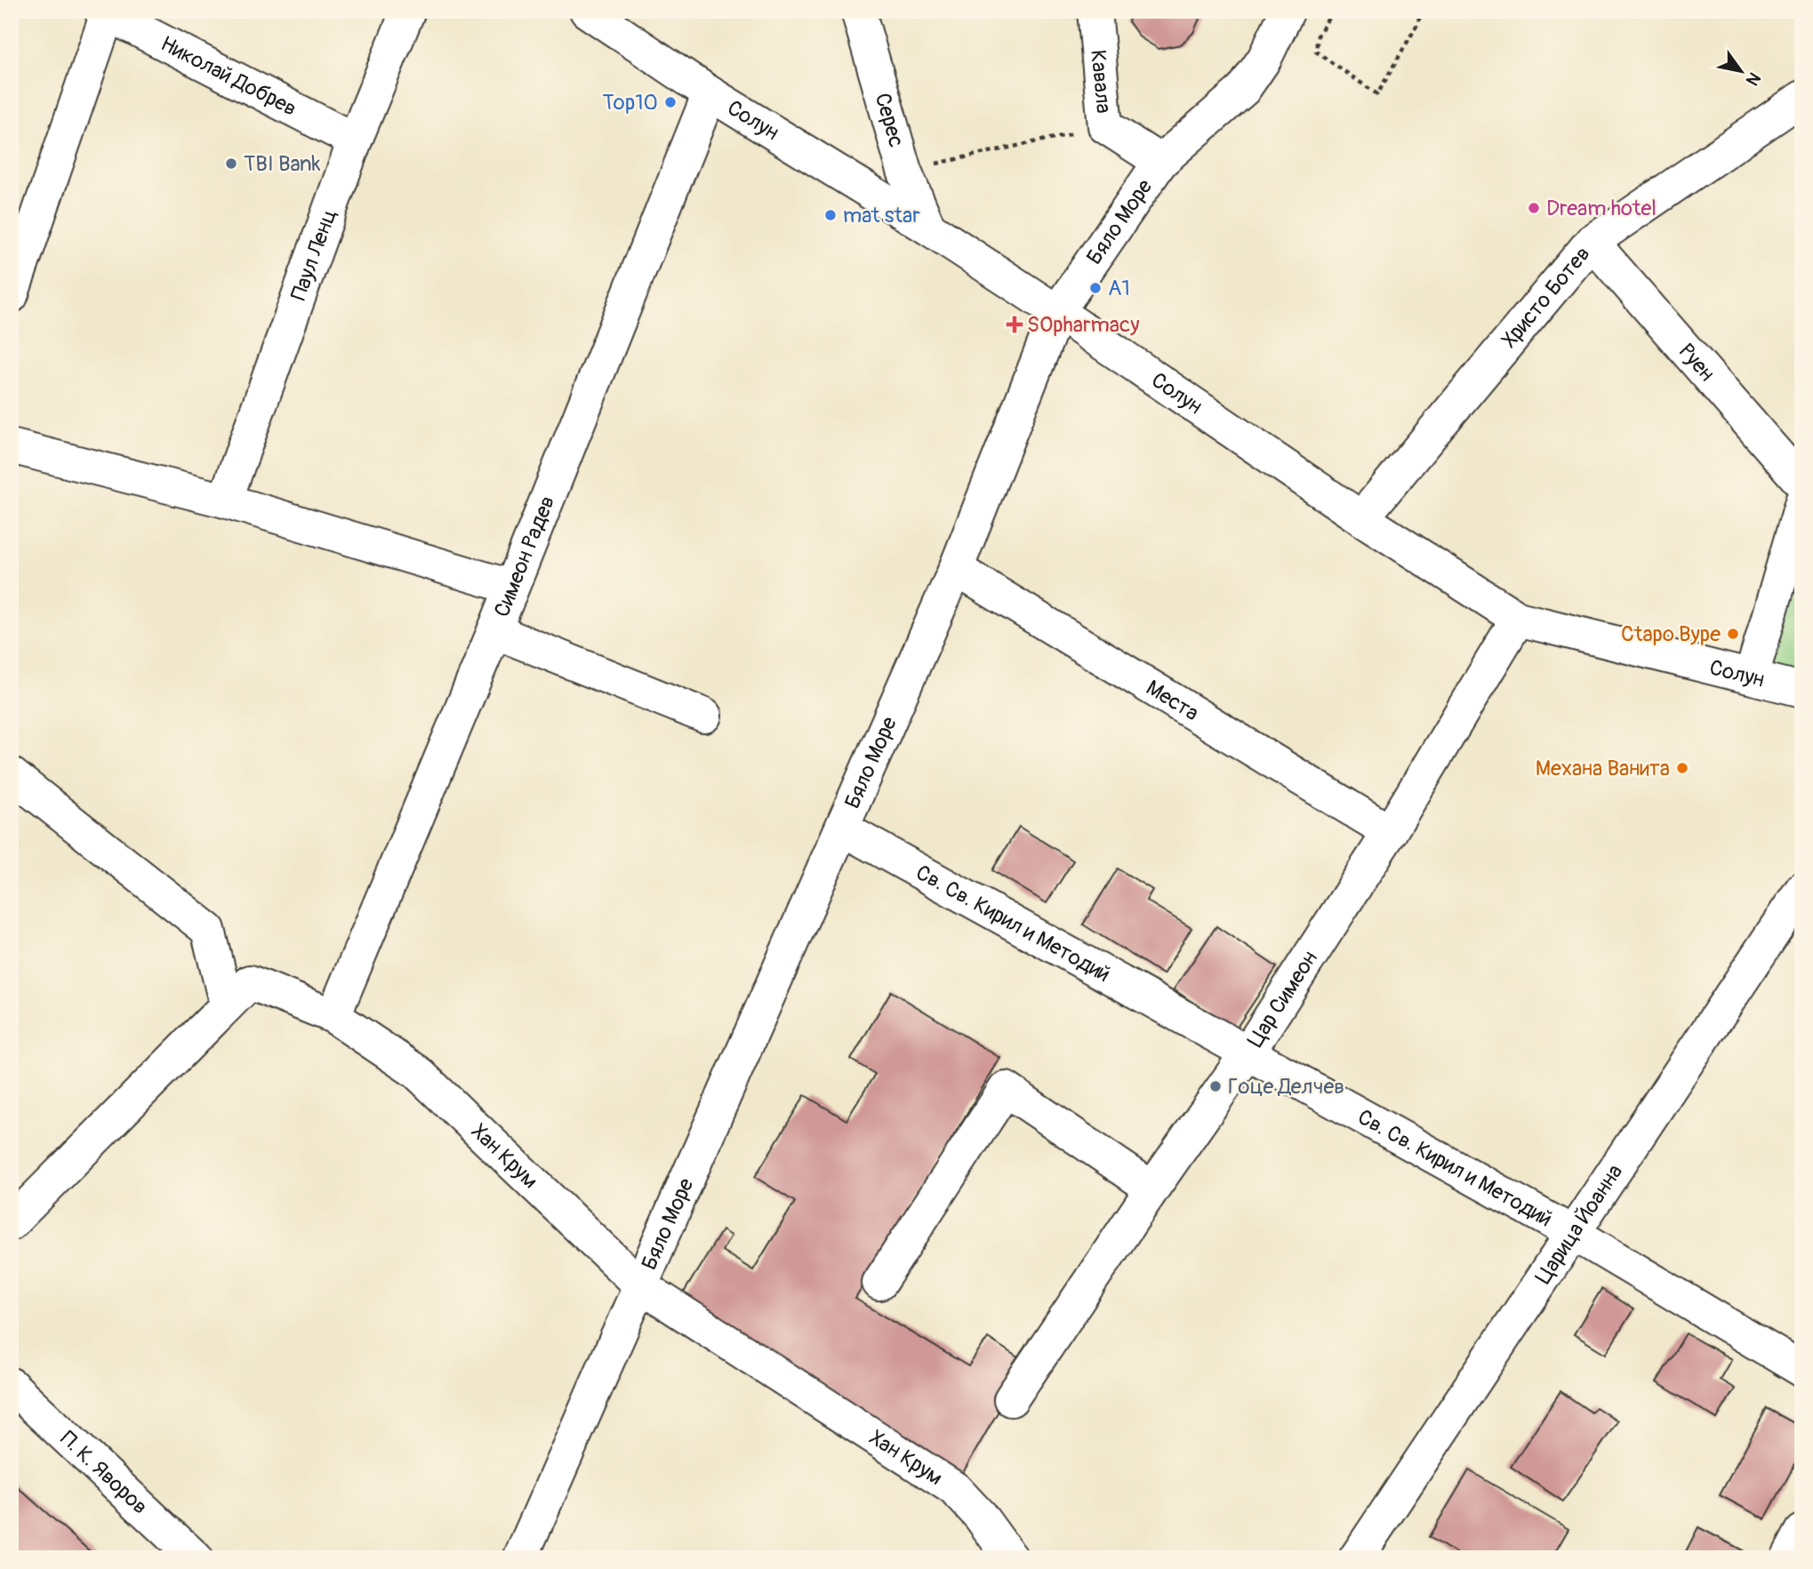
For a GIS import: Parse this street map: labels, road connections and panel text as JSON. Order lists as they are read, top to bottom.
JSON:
{
  "streets": {
    "street": [
      "Николай Добрев",
      "Кавала",
      "Солун",
      "Серес",
      "Бяло Море",
      "Паул Ленц",
      "Христо Ботев",
      "Руен",
      "Симеон Радев",
      "Места",
      "Св. Св. Кирил и Методий",
      "Цар Симеон",
      "Хан Крум",
      "Царица Йоанна",
      "П. К. Яворов"
    ]
  },
  "crossings": [
    ["Николай Добрев", "Паул Ленц"],
    ["Кавала", "Бяло Море"],
    ["Солун", "Серес"],
    ["Солун", "Бяло Море"],
    ["Солун", "Христо Ботев"],
    ["Солун", "Симеон Радев"],
    ["Солун", "Цар Симеон"],
    ["Бяло Море", "Места"],
    ["Бяло Море", "Св. Св. Кирил и Методий"],
    ["Бяло Море", "Хан Крум"],
    ["Христо Ботев", "Руен"],
    ["Симеон Радев", "Хан Крум"],
    ["Места", "Цар Симеон"],
    ["Св. Св. Кирил и Методий", "Цар Симеон"],
    ["Св. Св. Кирил и Методий", "Царица Йоанна"]
  ],
  "places": {
    "other": [
      "Top10",
      "TBI Bank",
      "Dream hotel",
      "mat star",
      "A1",
      "Ctapo Bype",
      "Механа Ванита",
      "Гоце Делчев"
    ],
    "health": ["SOpharmacy"]
  },
  "north": "bottom right"
}
